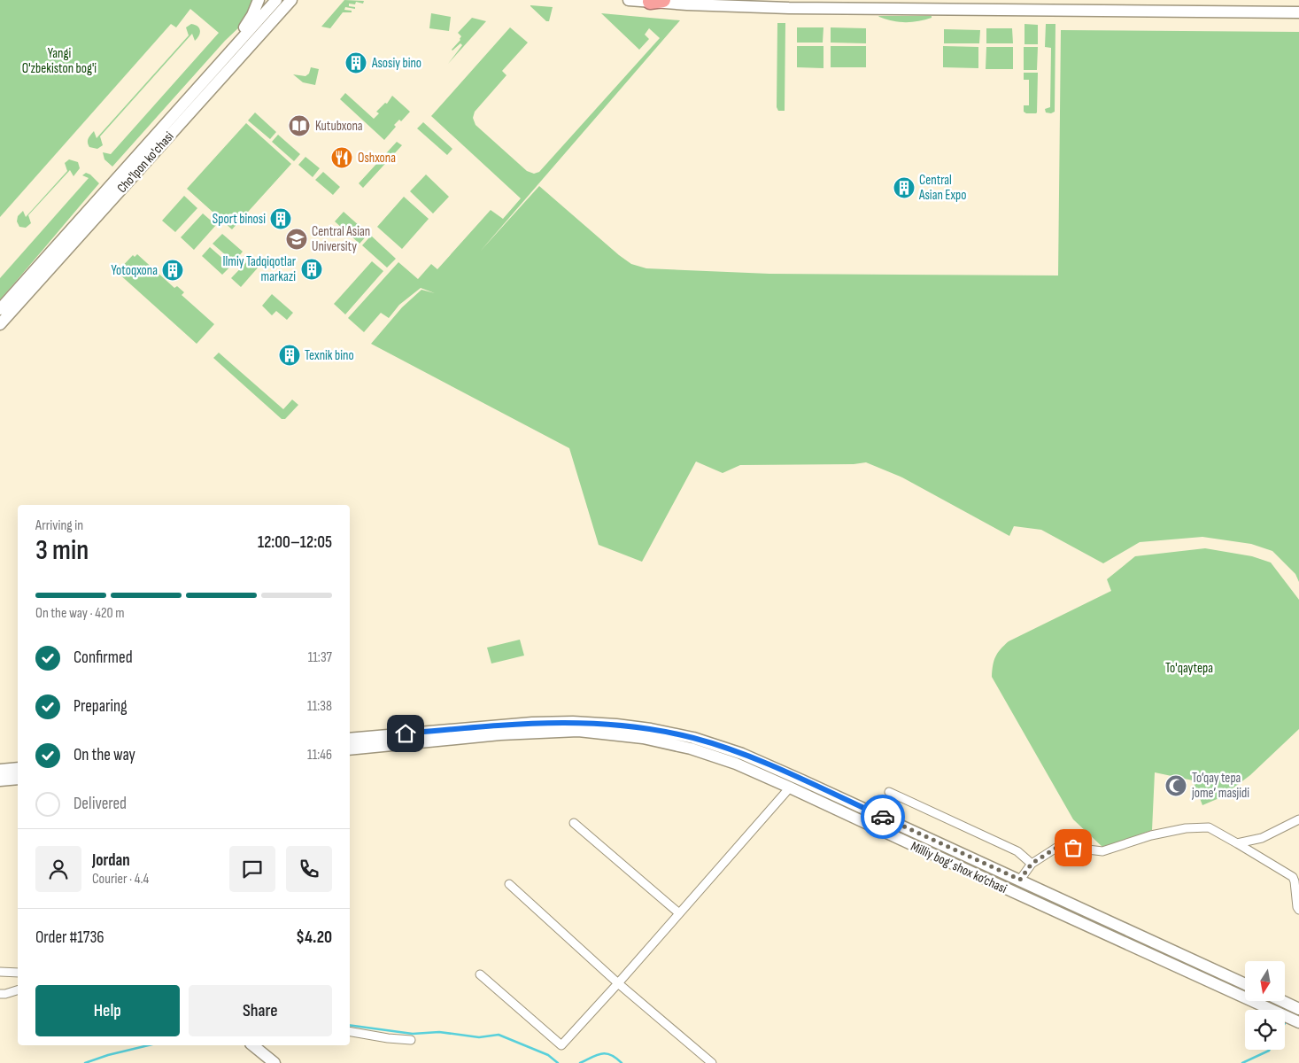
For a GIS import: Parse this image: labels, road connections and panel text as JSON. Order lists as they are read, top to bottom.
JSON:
{
  "streets": {
    "main road": ["Cho'lpon ko'chasi", "Milliy bog‘ shox ko‘chasi"]
  },
  "parks": ["Yangi O'zbekiston bog'i", "To'qaytepa"],
  "places": {
    "building": [
      "Asosiy bino",
      "Central Asian Expo",
      "Sport binosi",
      "Ilmiy Tadqiqotlar markazi",
      "Yotoqxona",
      "Texnik bino"
    ],
    "library": ["Kutubxona"],
    "restaurant": ["Oshxona"],
    "school or university": ["Central Asian University"],
    "mosque": ["To‘qay tepa jome’ masjidi"]
  },
  "north": "bottom",
  "page": {
    "heading": ["3 min", "Arriving in", "12:00–12:05"],
    "panel": [
      "Jordan",
      "Courier · 4.4",
      "Order #1736",
      "$4.20"
    ],
    "bar": "On the way · 420 m",
    "list": [
      ["Confirmed", "11:37"],
      ["Preparing", "11:38"],
      ["On the way", "11:46"],
      "Delivered"
    ],
    "buttons": ["Help", "Share"]
  }
}
